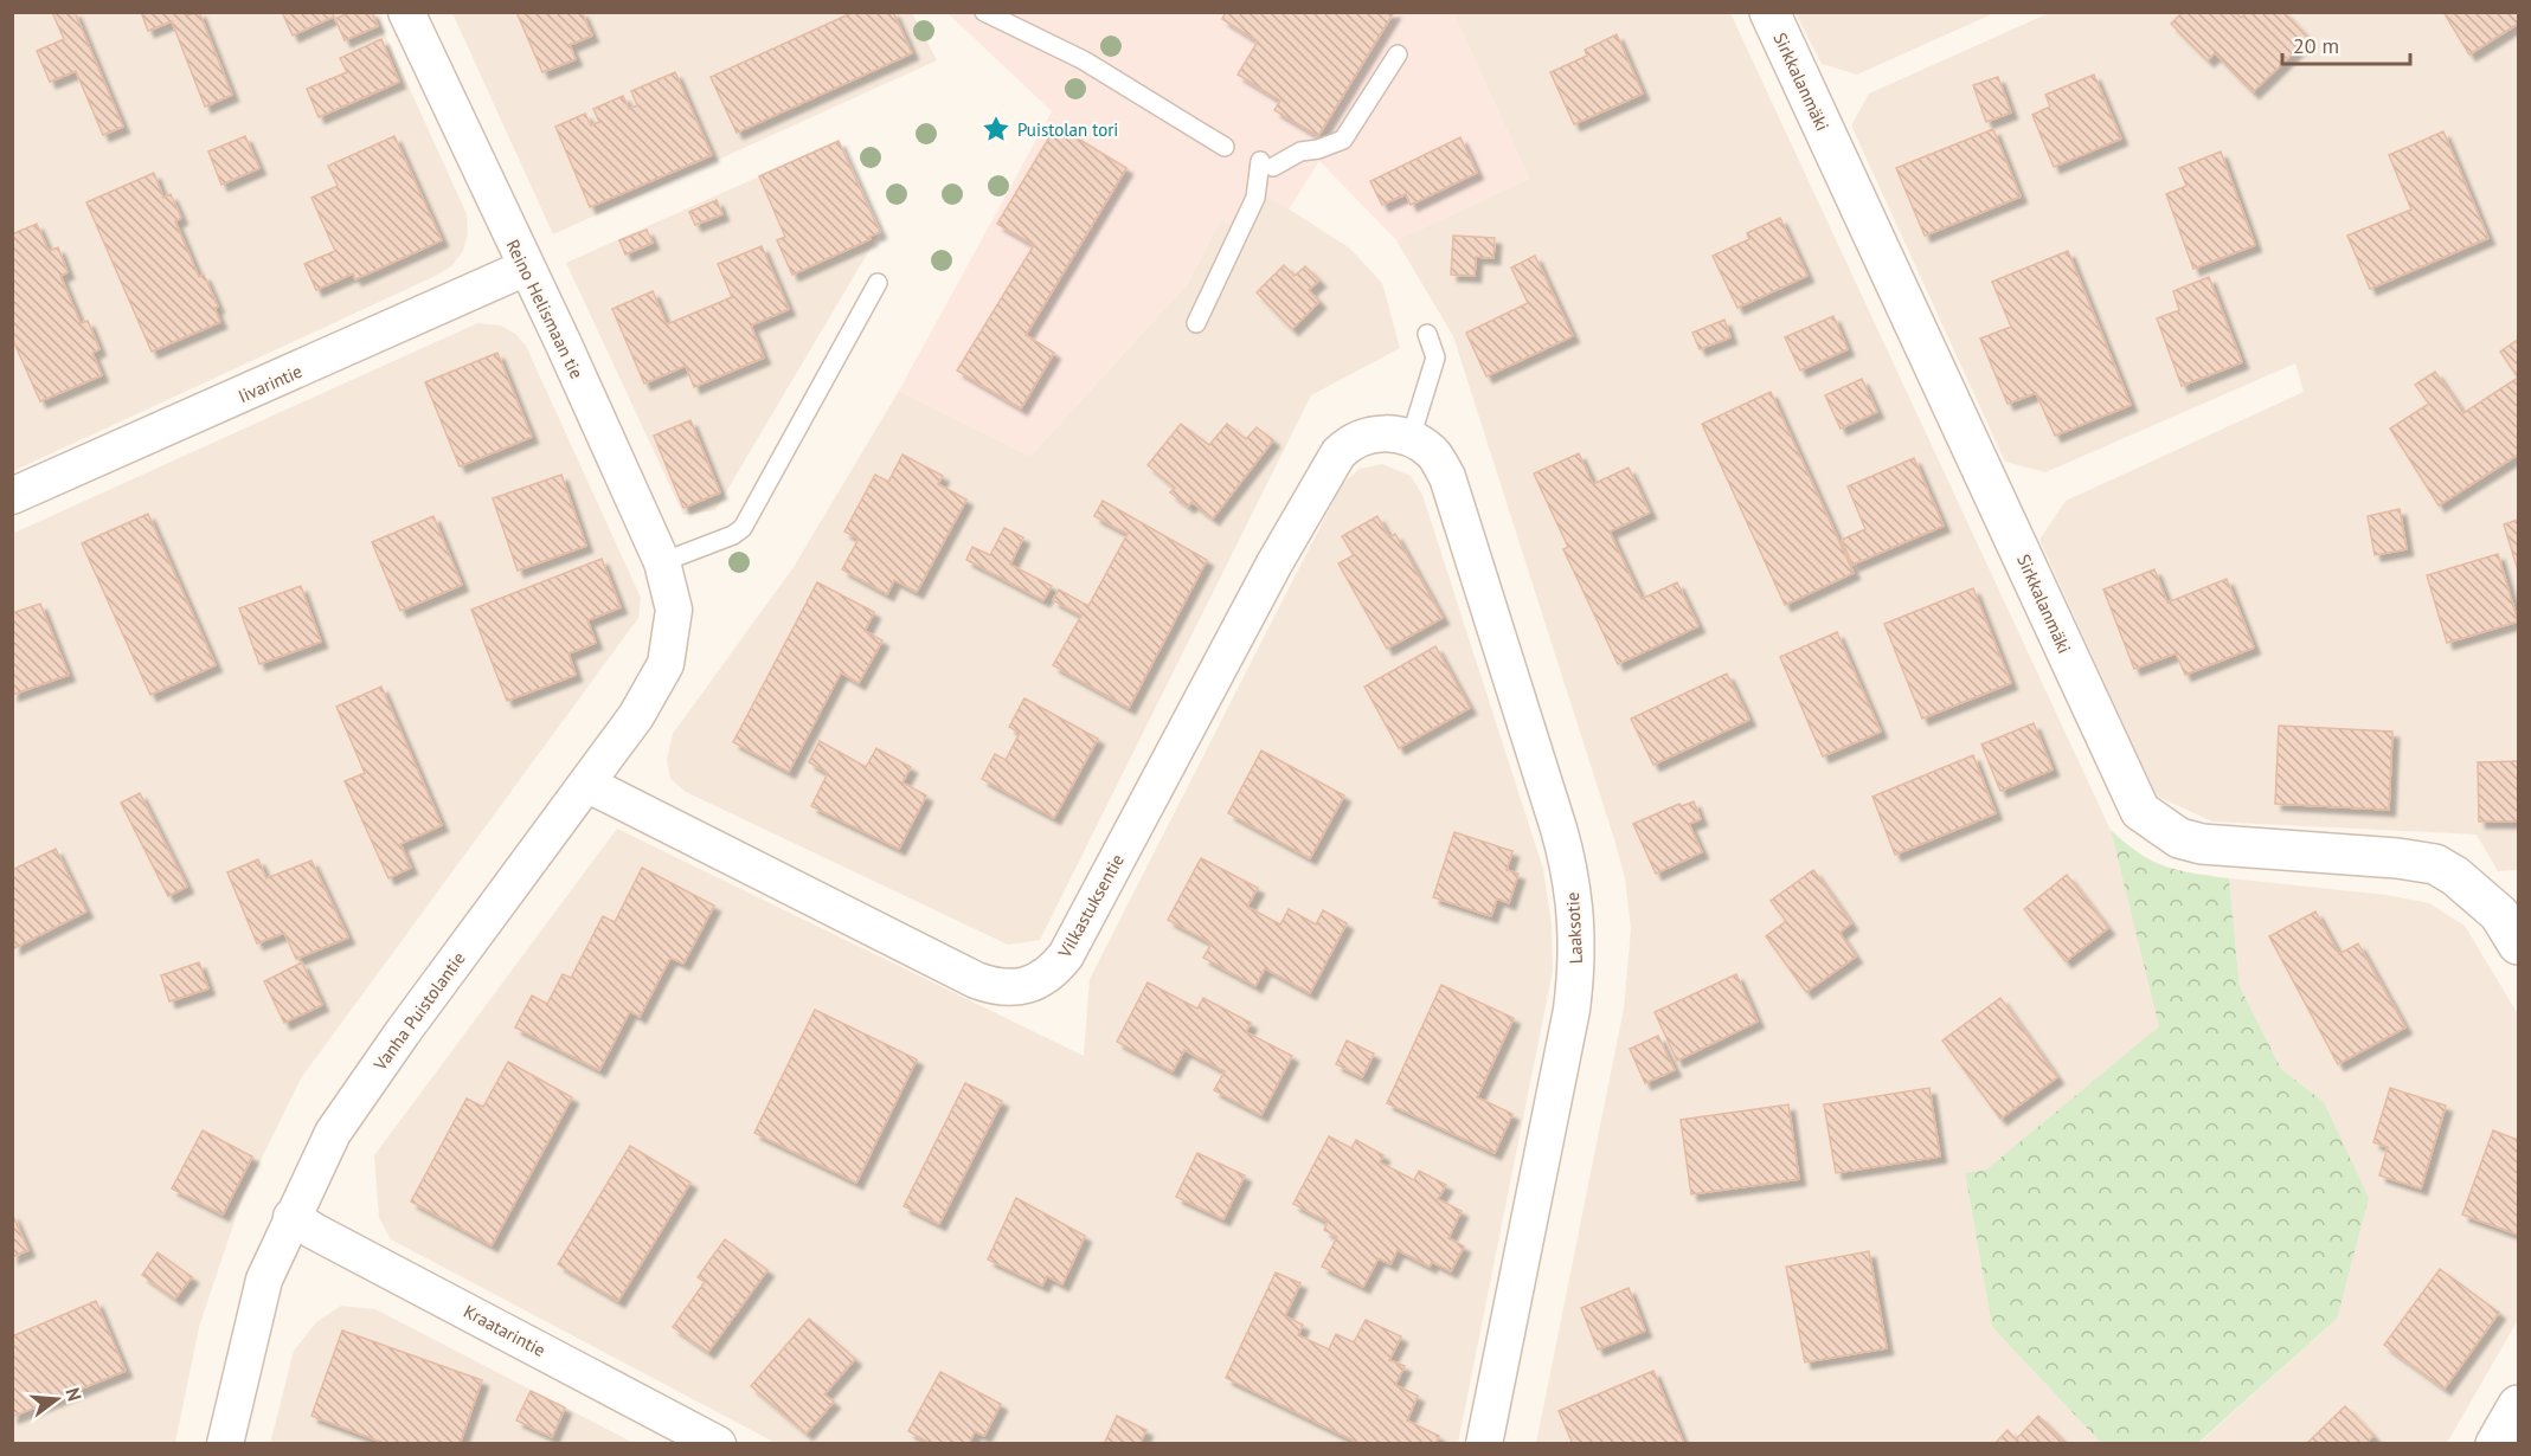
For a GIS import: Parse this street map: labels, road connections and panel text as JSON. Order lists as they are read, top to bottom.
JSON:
{
  "streets": {
    "street": [
      "Sirkkalanmäki",
      "Reino Helismaan tie",
      "Iivarintie",
      "Vilkastuksentie",
      "Laaksotie",
      "Vanha Puistolantie",
      "Kraatarintie"
    ]
  },
  "crossings": [
    ["Reino Helismaan tie", "Iivarintie"],
    ["Reino Helismaan tie", "Vanha Puistolantie"],
    ["Vilkastuksentie", "Laaksotie"],
    ["Vilkastuksentie", "Vanha Puistolantie"],
    ["Vanha Puistolantie", "Kraatarintie"]
  ],
  "places": {
    "place": ["Puistolan tori"]
  },
  "scale_bar": "20 m",
  "north": "right"
}
